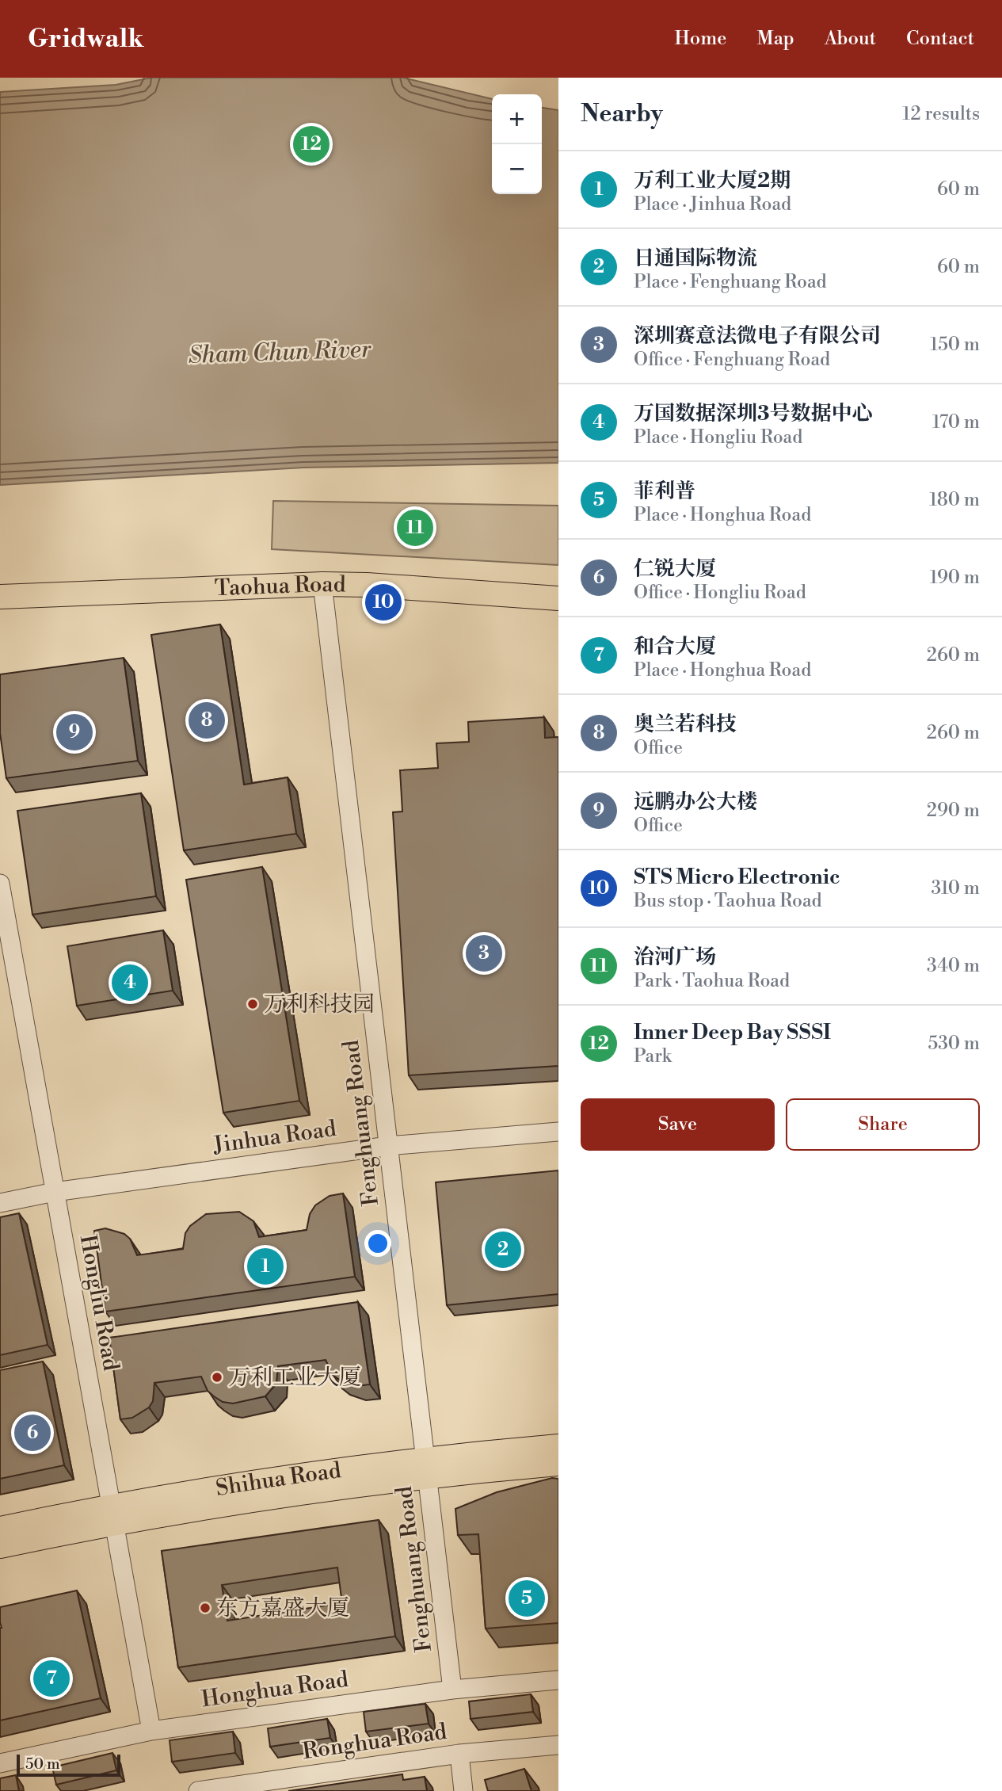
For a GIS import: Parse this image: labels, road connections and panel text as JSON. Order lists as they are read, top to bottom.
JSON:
{
  "streets": {
    "main road": ["Taohua Road", "Shihua Road"],
    "street": [
      "Fenghuang Road",
      "Jinhua Road",
      "Hongliu Road",
      "Honghua Road",
      "Ronghua Road"
    ]
  },
  "crossings": [
    ["Taohua Road", "Fenghuang Road"],
    ["Fenghuang Road", "Jinhua Road"],
    ["Fenghuang Road", "Shihua Road"],
    ["Fenghuang Road", "Honghua Road"],
    ["Jinhua Road", "Hongliu Road"],
    ["Hongliu Road", "Shihua Road"],
    ["Hongliu Road", "Honghua Road"]
  ],
  "water": ["Sham Chun River"],
  "places": ["万利科技园", "万利工业大厦", "东方嘉盛大厦"],
  "scale_bar": "50 m",
  "page": {
    "header": "Gridwalk",
    "nav": [
      "Home",
      "Map",
      "About",
      "Contact"
    ],
    "heading": ["Nearby", "12 results"],
    "map_buttons": ["+", "−"],
    "pins": [
      "12",
      "11",
      "10",
      "8",
      "9",
      "3",
      "4",
      "2",
      "1",
      "6",
      "5",
      "7"
    ],
    "list": [
      {
        "mark": "1",
        "name": "万利工业大厦2期",
        "note": "Place · Jinhua Road",
        "value": "60 m"
      },
      {
        "mark": "2",
        "name": "日通国际物流",
        "note": "Place · Fenghuang Road",
        "value": "60 m"
      },
      {
        "mark": "3",
        "name": "深圳赛意法微电子有限公司",
        "note": "Office · Fenghuang Road",
        "value": "150 m"
      },
      {
        "mark": "4",
        "name": "万国数据深圳3号数据中心",
        "note": "Place · Hongliu Road",
        "value": "170 m"
      },
      {
        "mark": "5",
        "name": "菲利普",
        "note": "Place · Honghua Road",
        "value": "180 m"
      },
      {
        "mark": "6",
        "name": "仁锐大厦",
        "note": "Office · Hongliu Road",
        "value": "190 m"
      },
      {
        "mark": "7",
        "name": "和合大厦",
        "note": "Place · Honghua Road",
        "value": "260 m"
      },
      {
        "mark": "8",
        "name": "奥兰若科技",
        "note": "Office",
        "value": "260 m"
      },
      {
        "mark": "9",
        "name": "远鹏办公大楼",
        "note": "Office",
        "value": "290 m"
      },
      {
        "mark": "10",
        "name": "STS Micro Electronic",
        "note": "Bus stop · Taohua Road",
        "value": "310 m"
      },
      {
        "mark": "11",
        "name": "治河广场",
        "note": "Park · Taohua Road",
        "value": "340 m"
      },
      {
        "mark": "12",
        "name": "Inner Deep Bay SSSI",
        "note": "Park",
        "value": "530 m"
      }
    ],
    "buttons": ["Save", "Share"],
    "scale": "50 m"
  }
}
